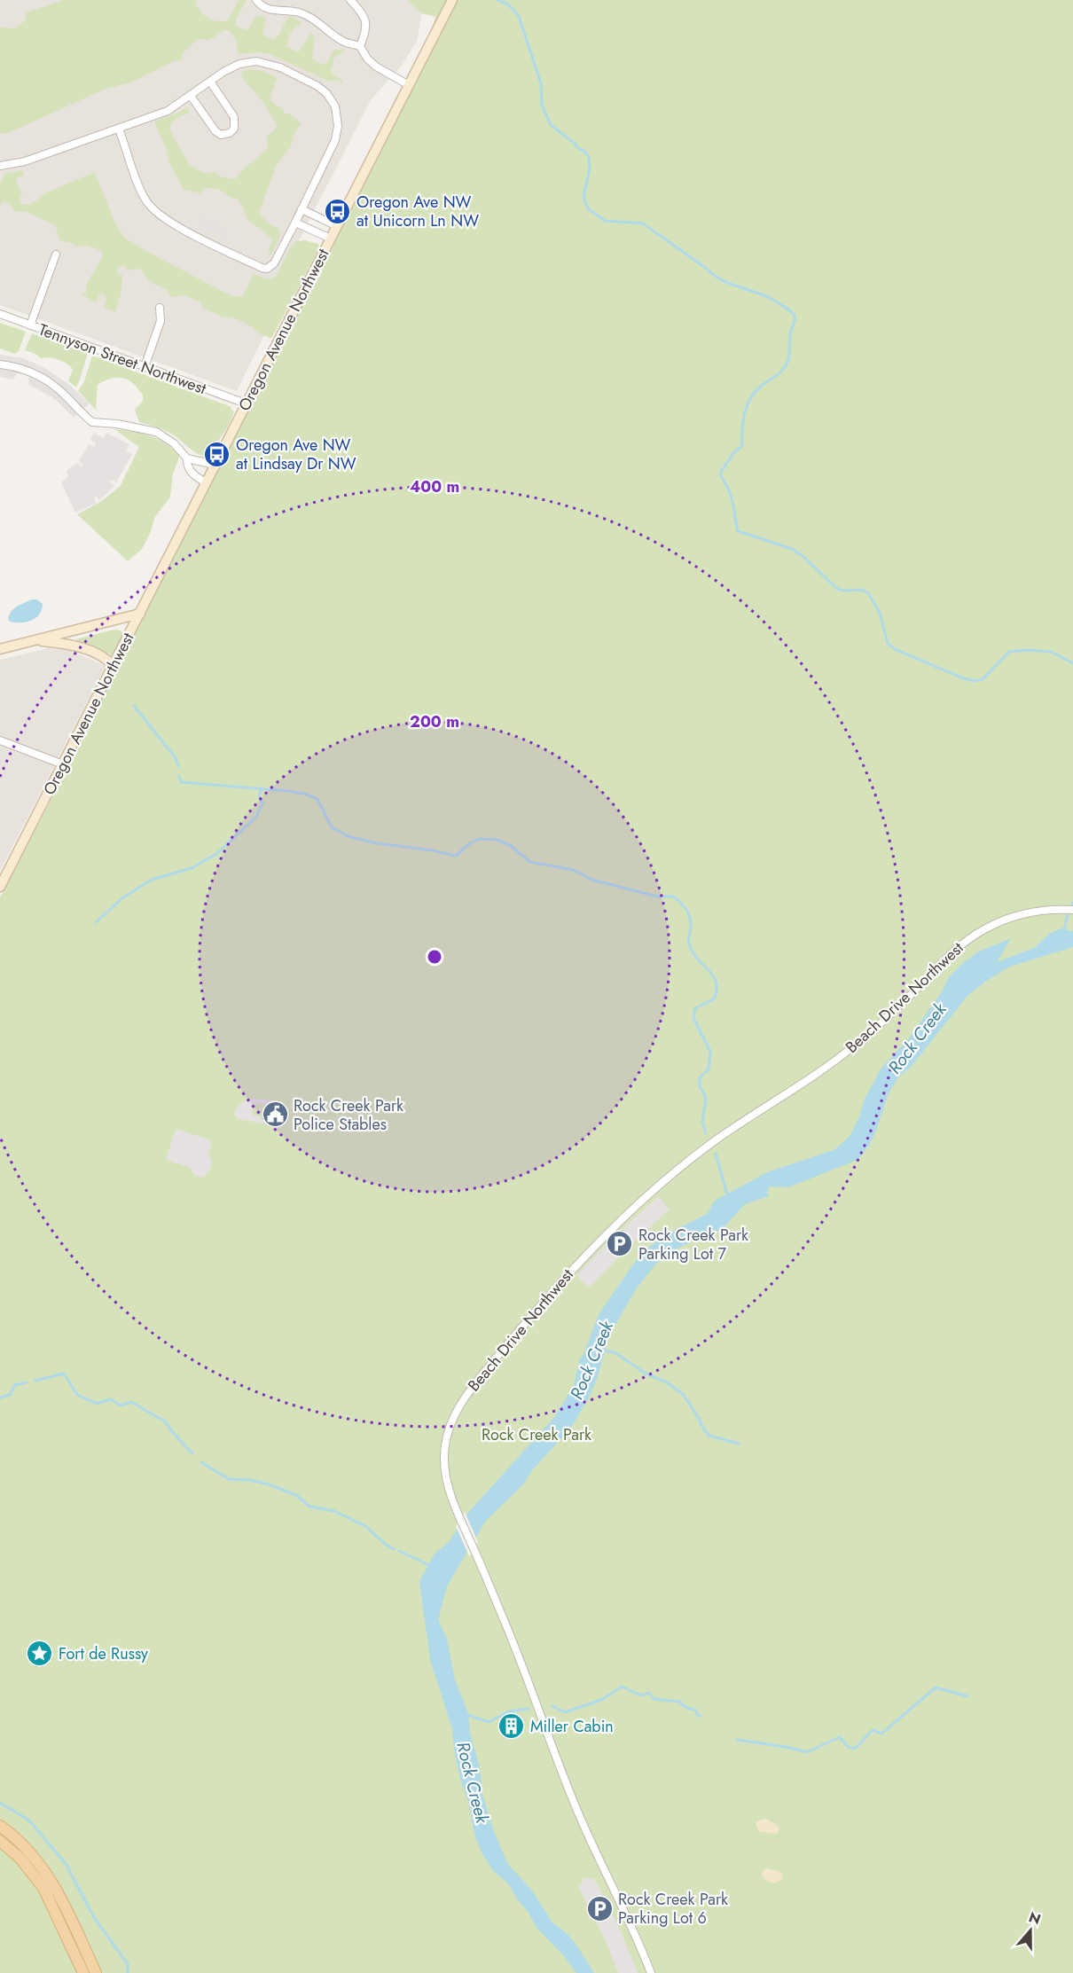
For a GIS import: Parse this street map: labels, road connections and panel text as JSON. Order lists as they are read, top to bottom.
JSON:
{
  "streets": {
    "street": ["Oregon Avenue Northwest", "Tennyson Street Northwest", "Beach Drive Northwest"]
  },
  "crossings": [
    ["Oregon Avenue Northwest", "Tennyson Street Northwest"]
  ],
  "water": ["Rock Creek"],
  "parks": ["Rock Creek Park"],
  "places": {
    "bus stop": ["Oregon Ave NW at Unicorn Ln NW", "Oregon Ave NW at Lindsay Dr NW"],
    "public building": ["Rock Creek Park Police Stables"],
    "parking": ["Rock Creek Park Parking Lot 7", "Rock Creek Park Parking Lot 6"],
    "place": ["Fort de Russy"],
    "building": ["Miller Cabin"]
  },
  "north": "top",
  "rings": ["400 m", "200 m"]
}
